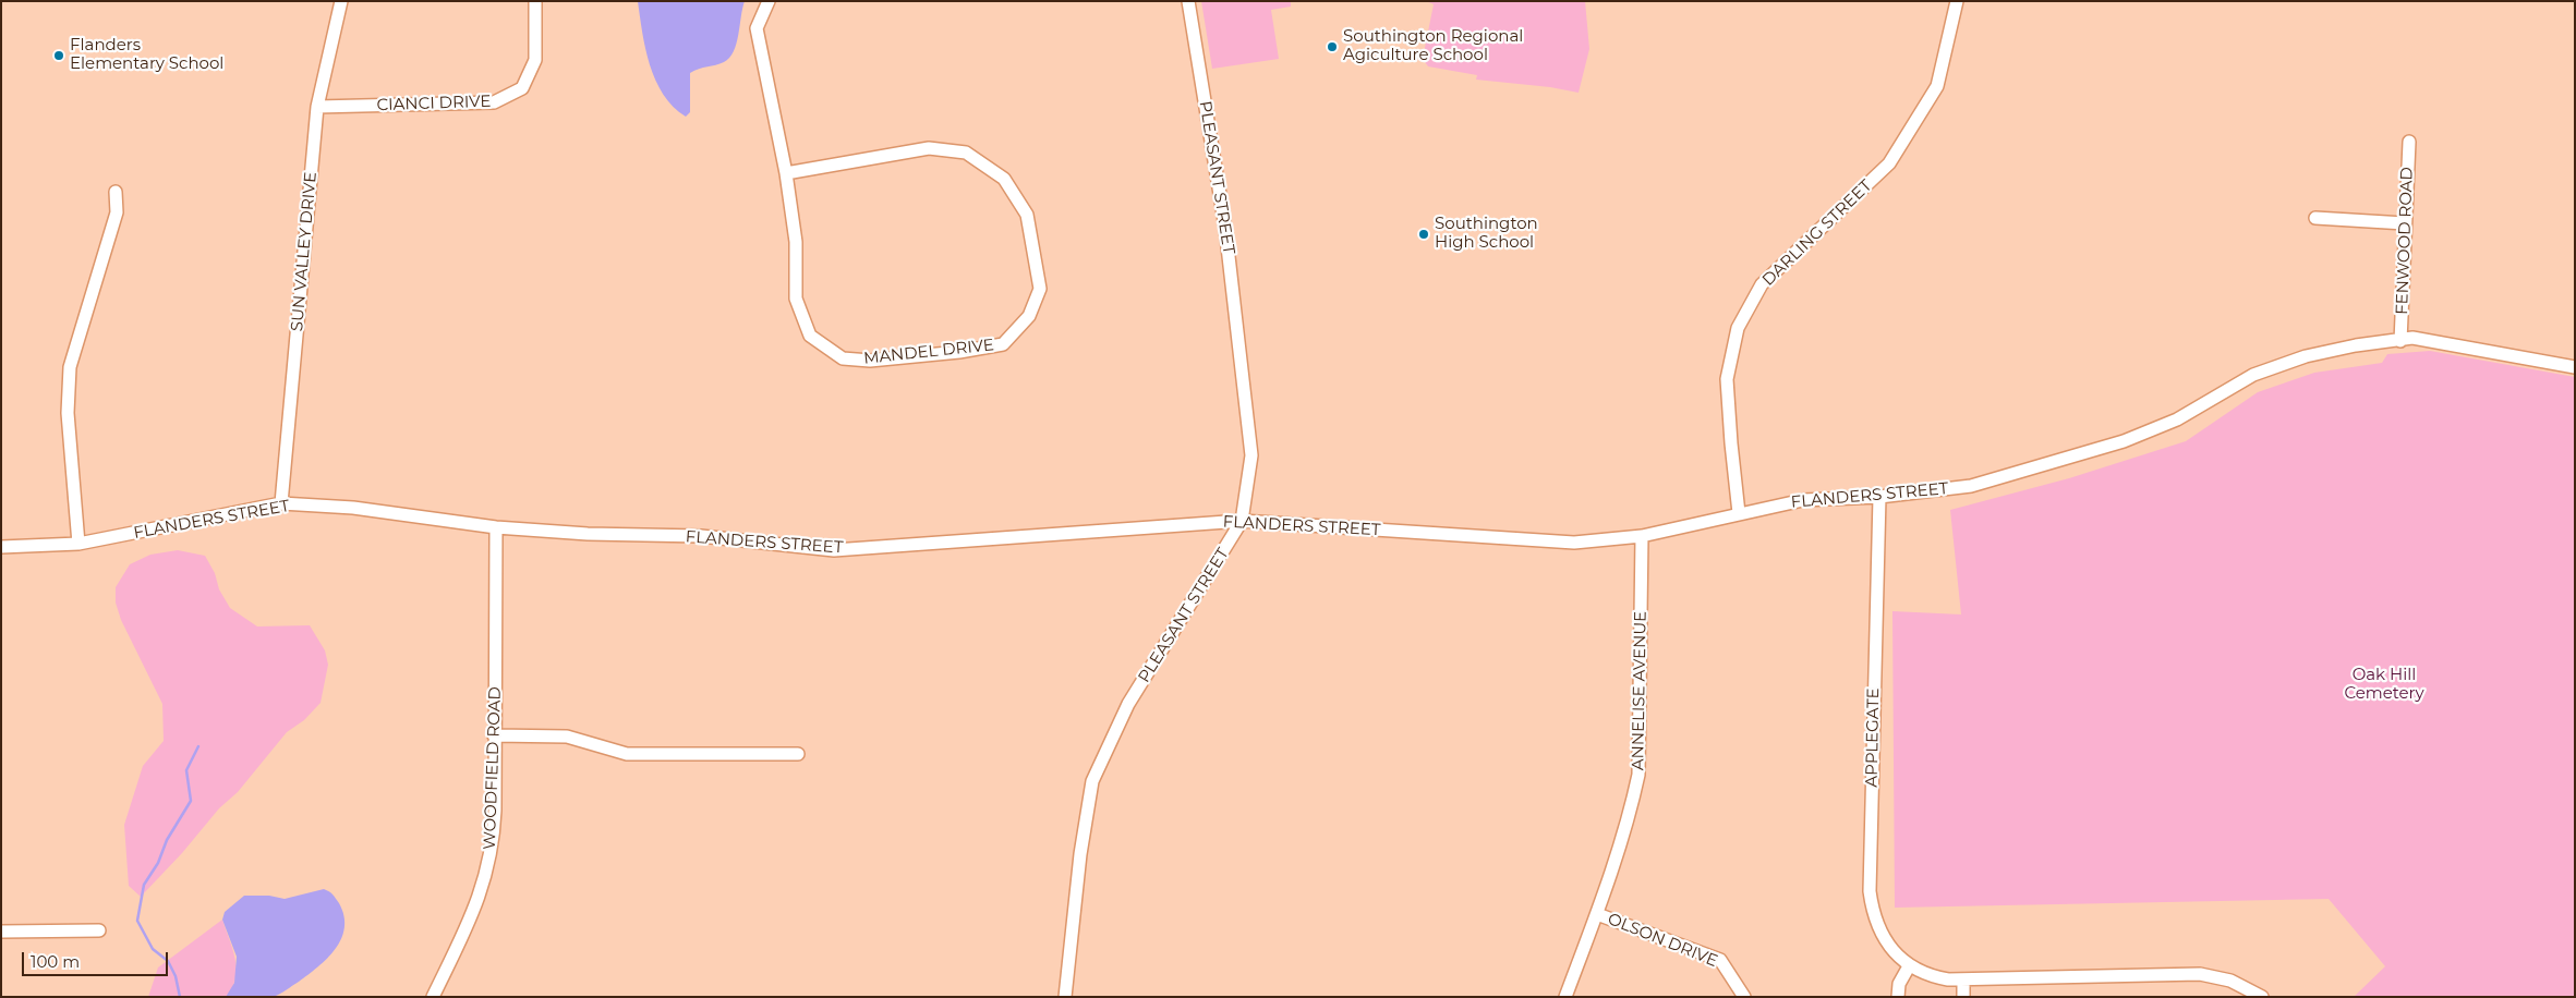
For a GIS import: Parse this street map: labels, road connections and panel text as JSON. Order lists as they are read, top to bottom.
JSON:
{
  "streets": {
    "street": [
      "CIANCI DRIVE",
      "PLEASANT STREET",
      "DARLING STREET",
      "FENWOOD ROAD",
      "SUN VALLEY DRIVE",
      "MANDEL DRIVE",
      "FLANDERS STREET",
      "ANNELISE AVENUE",
      "APPLEGATE",
      "WOODFIELD ROAD",
      "OLSON DRIVE"
    ]
  },
  "crossings": [
    ["CIANCI DRIVE", "SUN VALLEY DRIVE"],
    ["PLEASANT STREET", "FLANDERS STREET"],
    ["DARLING STREET", "FLANDERS STREET"],
    ["FENWOOD ROAD", "FLANDERS STREET"],
    ["SUN VALLEY DRIVE", "FLANDERS STREET"],
    ["FLANDERS STREET", "ANNELISE AVENUE"],
    ["FLANDERS STREET", "APPLEGATE"],
    ["FLANDERS STREET", "WOODFIELD ROAD"],
    ["ANNELISE AVENUE", "OLSON DRIVE"]
  ],
  "parks": ["Oak Hill Cemetery"],
  "places": ["Southington Regional Agiculture School", "Flanders Elementary School", "Southington High School"],
  "scale_bar": "100 m"
}
